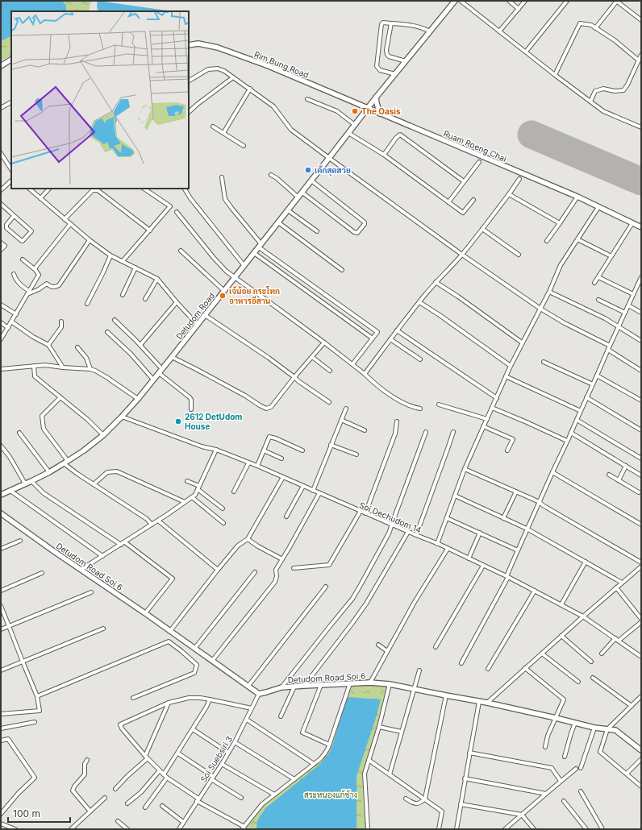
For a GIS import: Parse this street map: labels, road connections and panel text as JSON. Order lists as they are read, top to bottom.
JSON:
{
  "streets": {
    "street": [
      "Rim Bung Road",
      "Ruam Roeng Chai",
      "Detudom Road",
      "Soi Dechudom 14",
      "Detudom Road Soi 6",
      "Soi Suebsiri 3"
    ]
  },
  "crossings": [
    ["Rim Bung Road", "Ruam Roeng Chai"],
    ["Rim Bung Road", "Detudom Road"],
    ["Ruam Roeng Chai", "Detudom Road"],
    ["Detudom Road", "Soi Dechudom 14"],
    ["Detudom Road Soi 6", "Soi Suebsiri 3"]
  ],
  "parks": ["สระหนองแก้ช้าง"],
  "places": [
    "The Oasis",
    "เค้กสุดสวย",
    "เจ้น้อย กระโทก อาหารอีสาน",
    "2612 DetUdom House"
  ],
  "scale_bar": "100 m"
}
